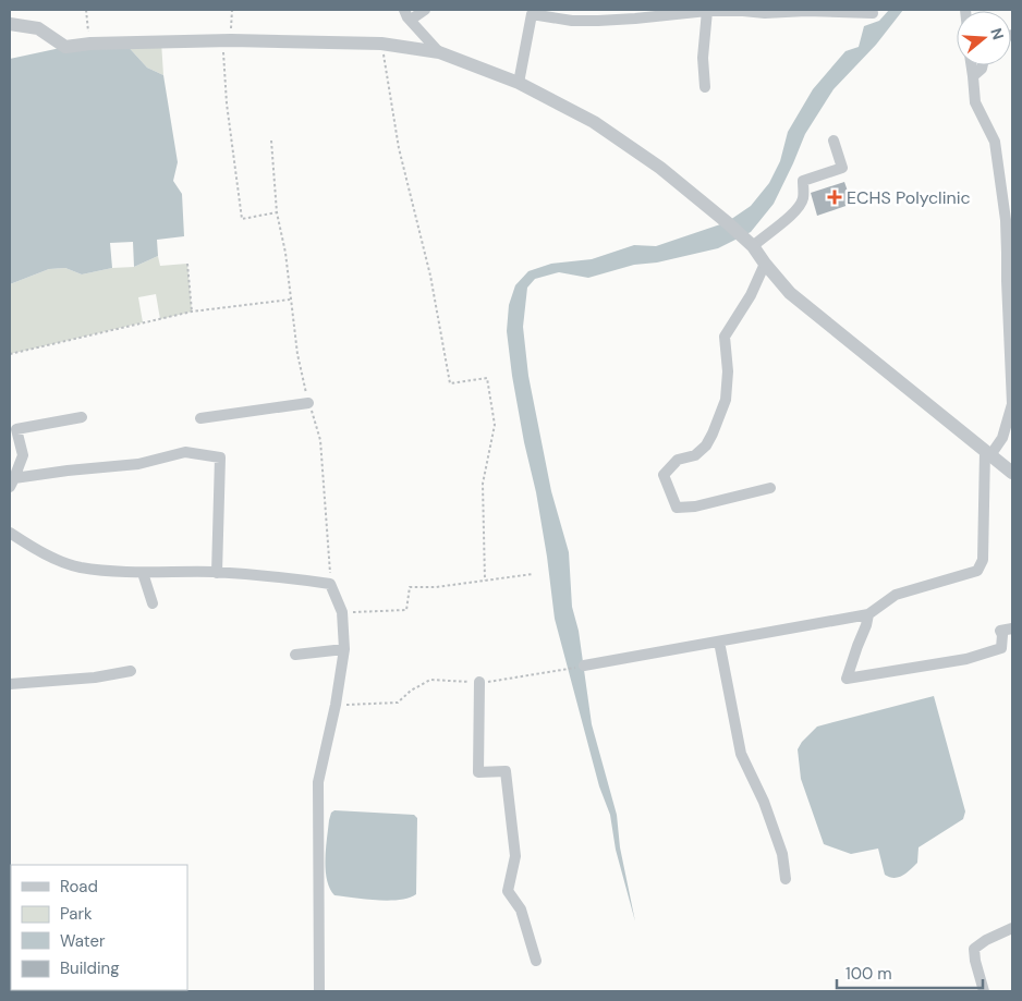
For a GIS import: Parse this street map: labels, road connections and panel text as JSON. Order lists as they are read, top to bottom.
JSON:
{
  "places": {
    "health": ["ECHS Polyclinic"]
  },
  "legend": [
    "Road",
    "Park",
    "Water",
    "Building"
  ],
  "scale_bar": "100 m",
  "north": "right"
}
